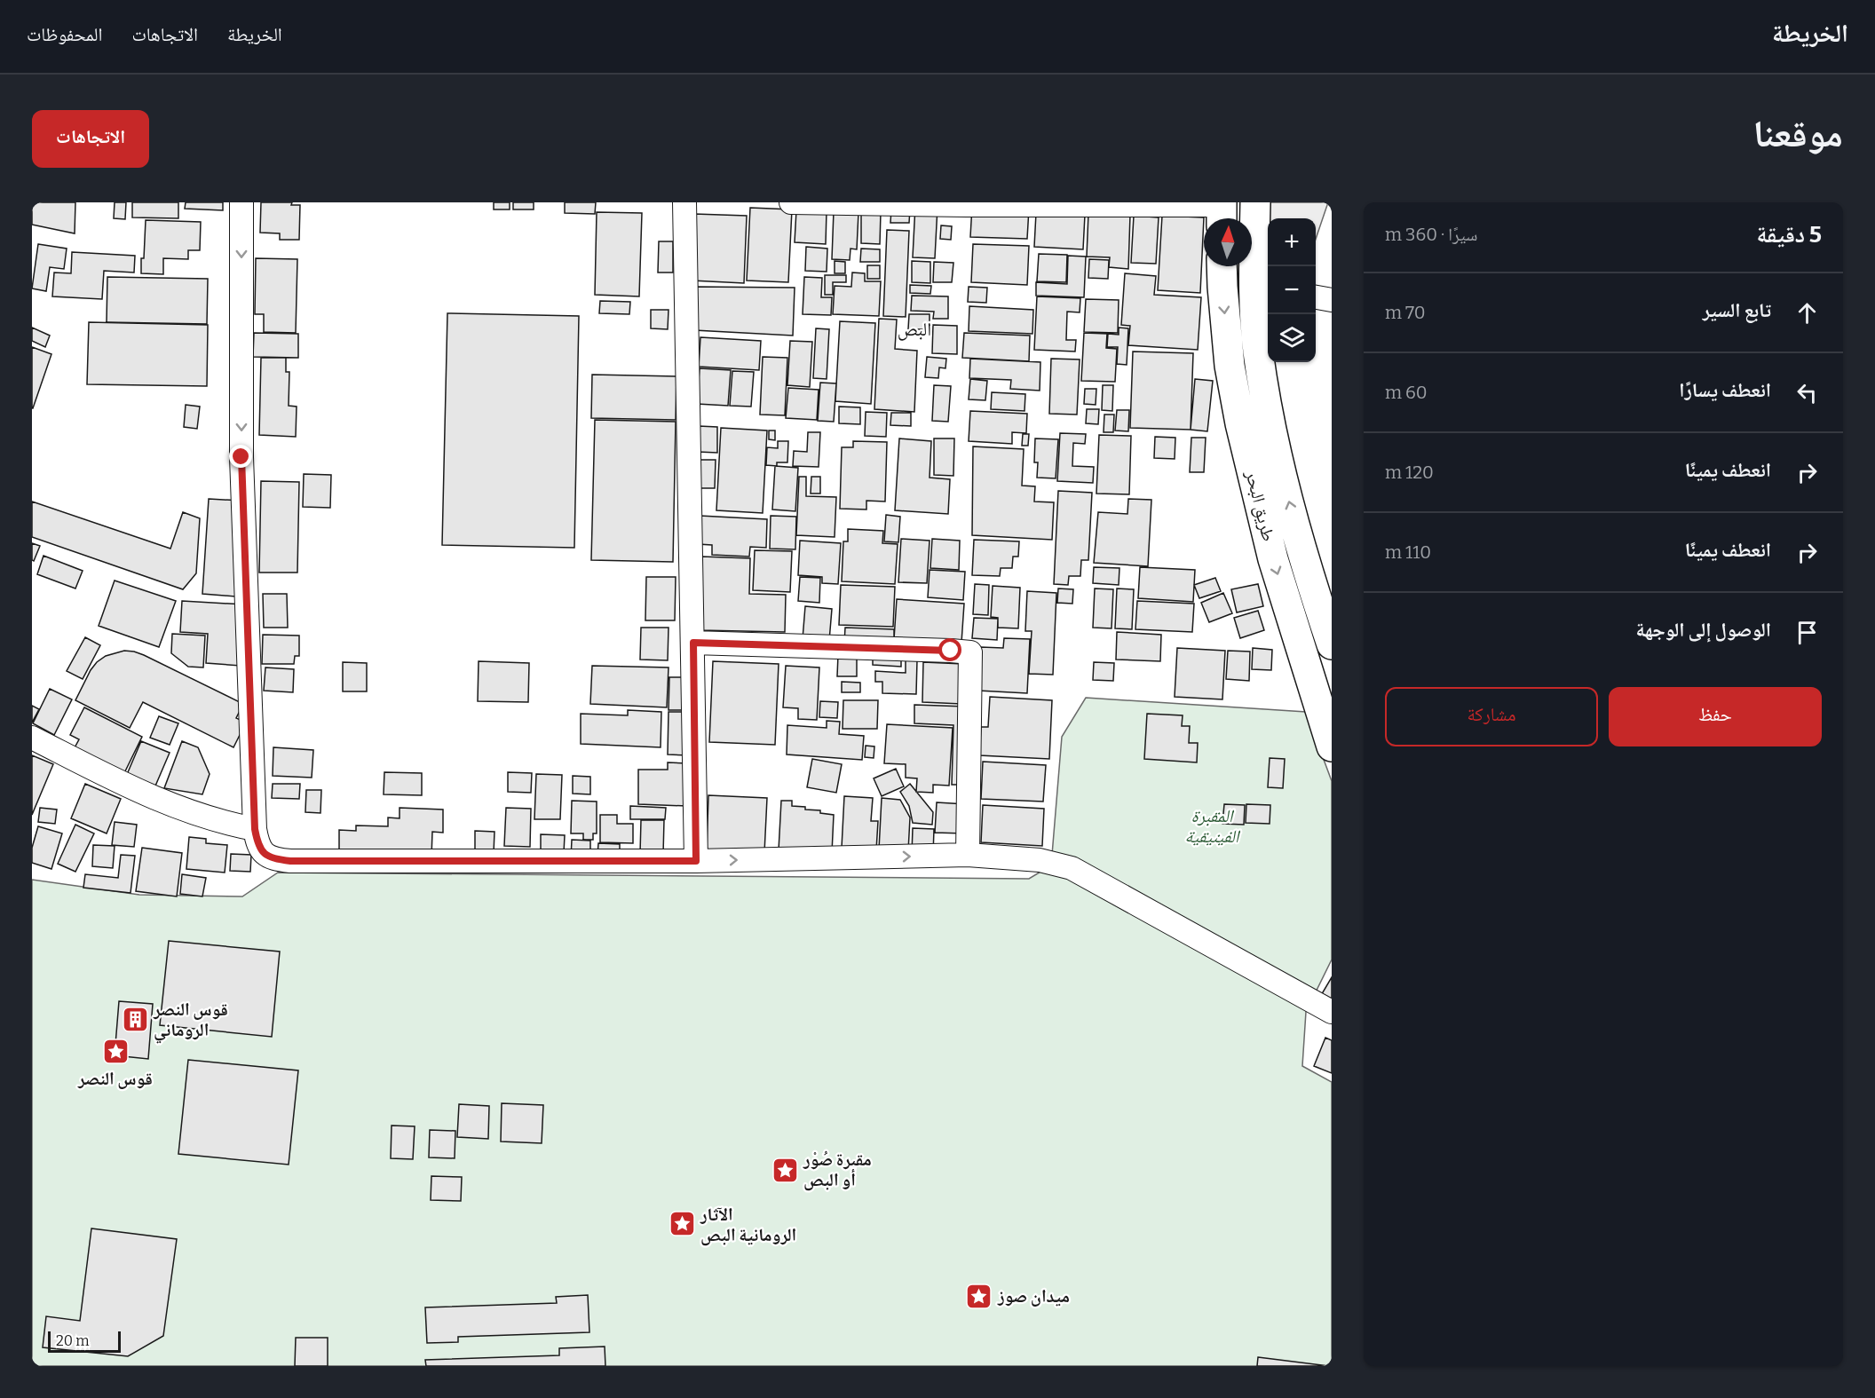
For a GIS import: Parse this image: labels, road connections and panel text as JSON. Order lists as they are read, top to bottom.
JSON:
{
  "streets": {
    "highway": ["طريق البحر"]
  },
  "districts": ["البص"],
  "parks": ["المقبرة الفينيقية"],
  "places": {
    "building": ["قوس النصر الروماني"],
    "place": [
      "قوس النصر",
      "مقبرة صُوْر أو البص",
      "الآثار الرومانية البص",
      "ميدان صوز"
    ]
  },
  "scale_bar": "20 m",
  "north": "top",
  "page": {
    "header": "الخريطة",
    "nav": ["الخريطة", "الاتجاهات", "المحفوظات"],
    "title": "موقعنا",
    "buttons": [
      "الاتجاهات",
      ["حفظ", "مشاركة"]
    ],
    "heading": ["5 دقيقة", "سيرًا · 360 m"],
    "map_buttons": ["+", "−"],
    "list": [
      ["تابع السير", "70 m"],
      ["انعطف يسارًا", "60 m"],
      ["انعطف يمينًا", "120 m"],
      ["انعطف يمينًا", "110 m"],
      "الوصول إلى الوجهة"
    ],
    "scale": "20 m"
  }
}
